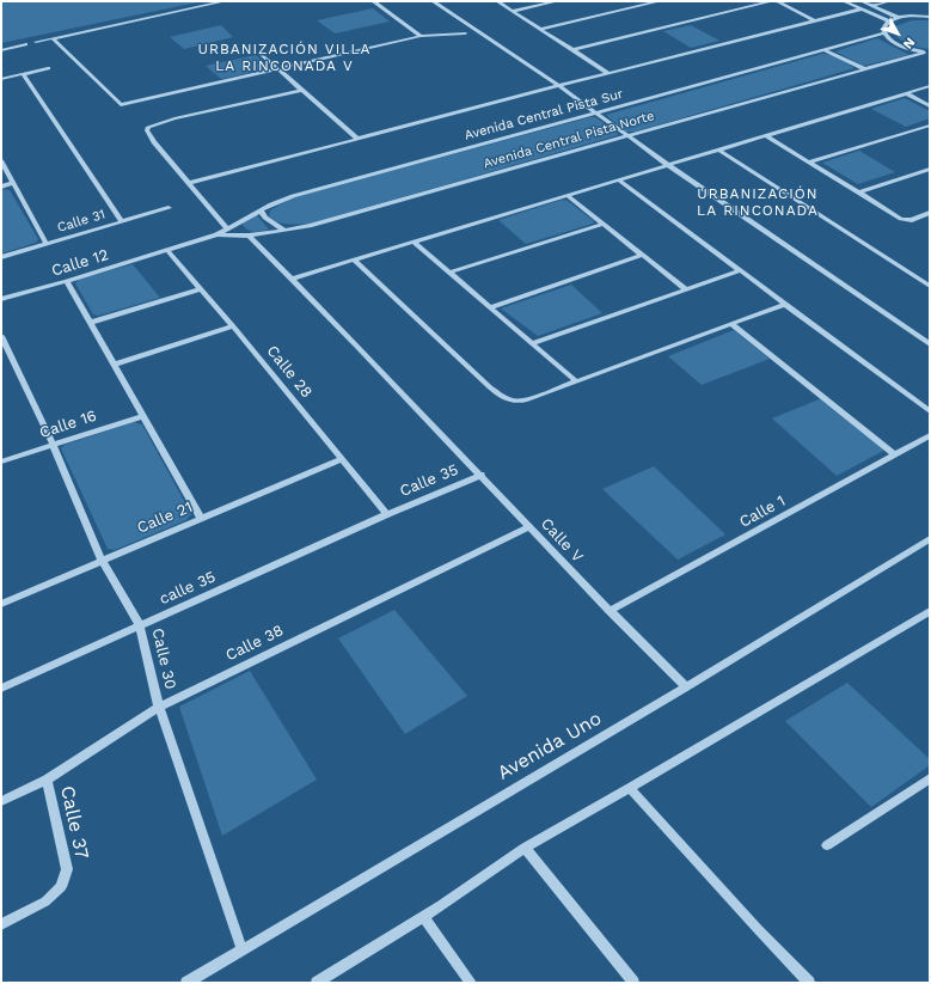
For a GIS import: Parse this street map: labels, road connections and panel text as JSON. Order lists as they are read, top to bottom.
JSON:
{
  "streets": {
    "street": [
      "Avenida Central Pista Sur",
      "Avenida Central Pista Norte",
      "Calle 31",
      "Calle 12",
      "Calle 28",
      "Calle 16",
      "Calle 35",
      "Calle 1",
      "Calle 21",
      "Calle V",
      "calle 35",
      "Calle 38",
      "Calle 30",
      "Avenida Uno",
      "Calle 37"
    ]
  },
  "crossings": [
    ["Avenida Central Pista Sur", "Avenida Central Pista Norte"],
    ["Avenida Central Pista Sur", "Calle 12"],
    ["Avenida Central Pista Norte", "Calle 12"],
    ["Avenida Central Pista Norte", "Calle V"],
    ["Calle 12", "Calle 28"],
    ["Calle 28", "Calle 35"],
    ["Calle 28", "Calle 21"],
    ["Calle 28", "calle 35"],
    ["Calle 16", "Calle 30"],
    ["Calle 35", "Calle V"],
    ["Calle 35", "calle 35"],
    ["Calle 1", "Calle V"],
    ["Calle 21", "Calle 30"],
    ["Calle V", "Calle 38"],
    ["Calle V", "Avenida Uno"],
    ["calle 35", "Calle 30"],
    ["Calle 38", "Calle 30"],
    ["Calle 38", "Calle 37"],
    ["Calle 30", "Avenida Uno"]
  ],
  "districts": ["URBANIZACIÓN VILLA LA RINCONADA V", "URBANIZACIÓN LA RINCONADA"],
  "north": "bottom right"
}
